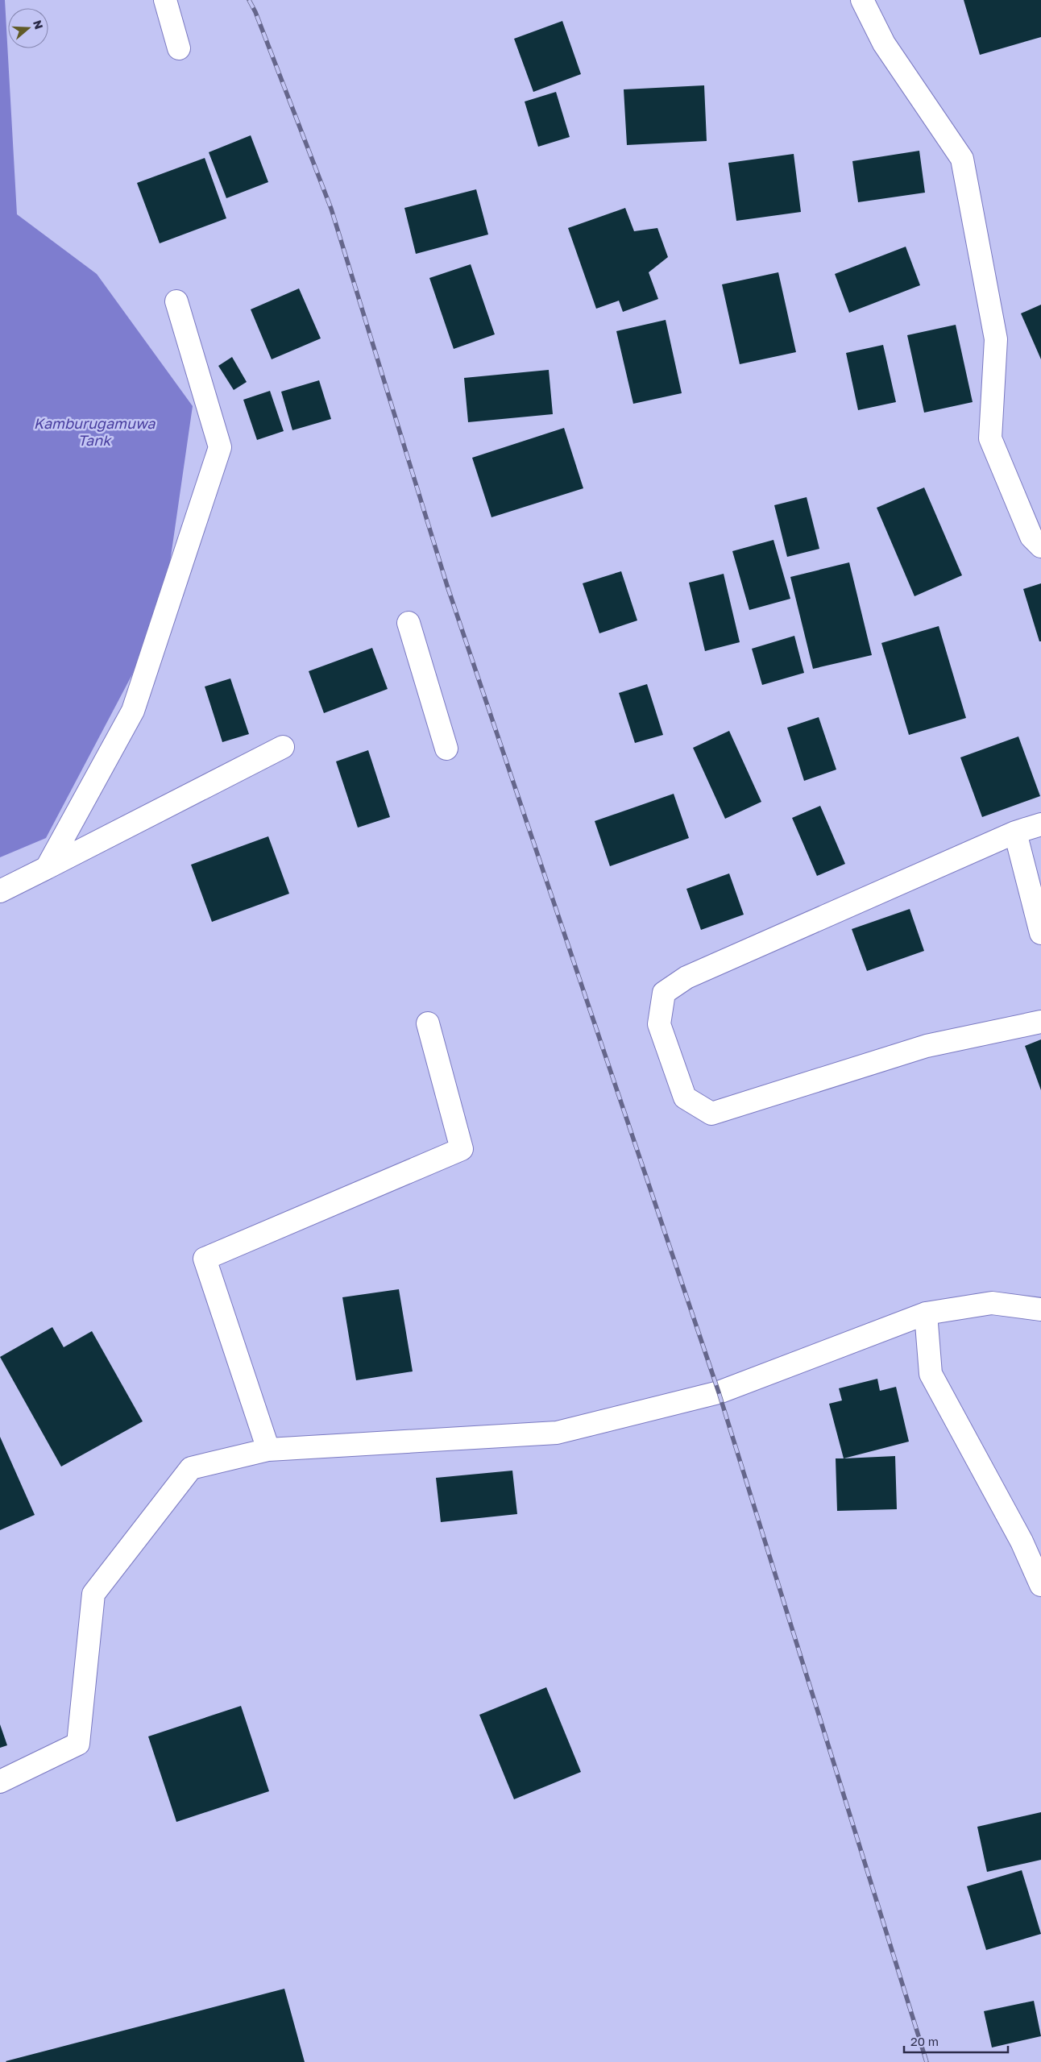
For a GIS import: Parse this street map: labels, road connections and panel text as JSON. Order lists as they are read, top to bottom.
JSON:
{
  "water": ["Kamburugamuwa Tank"],
  "scale_bar": "20 m",
  "north": "right"
}
